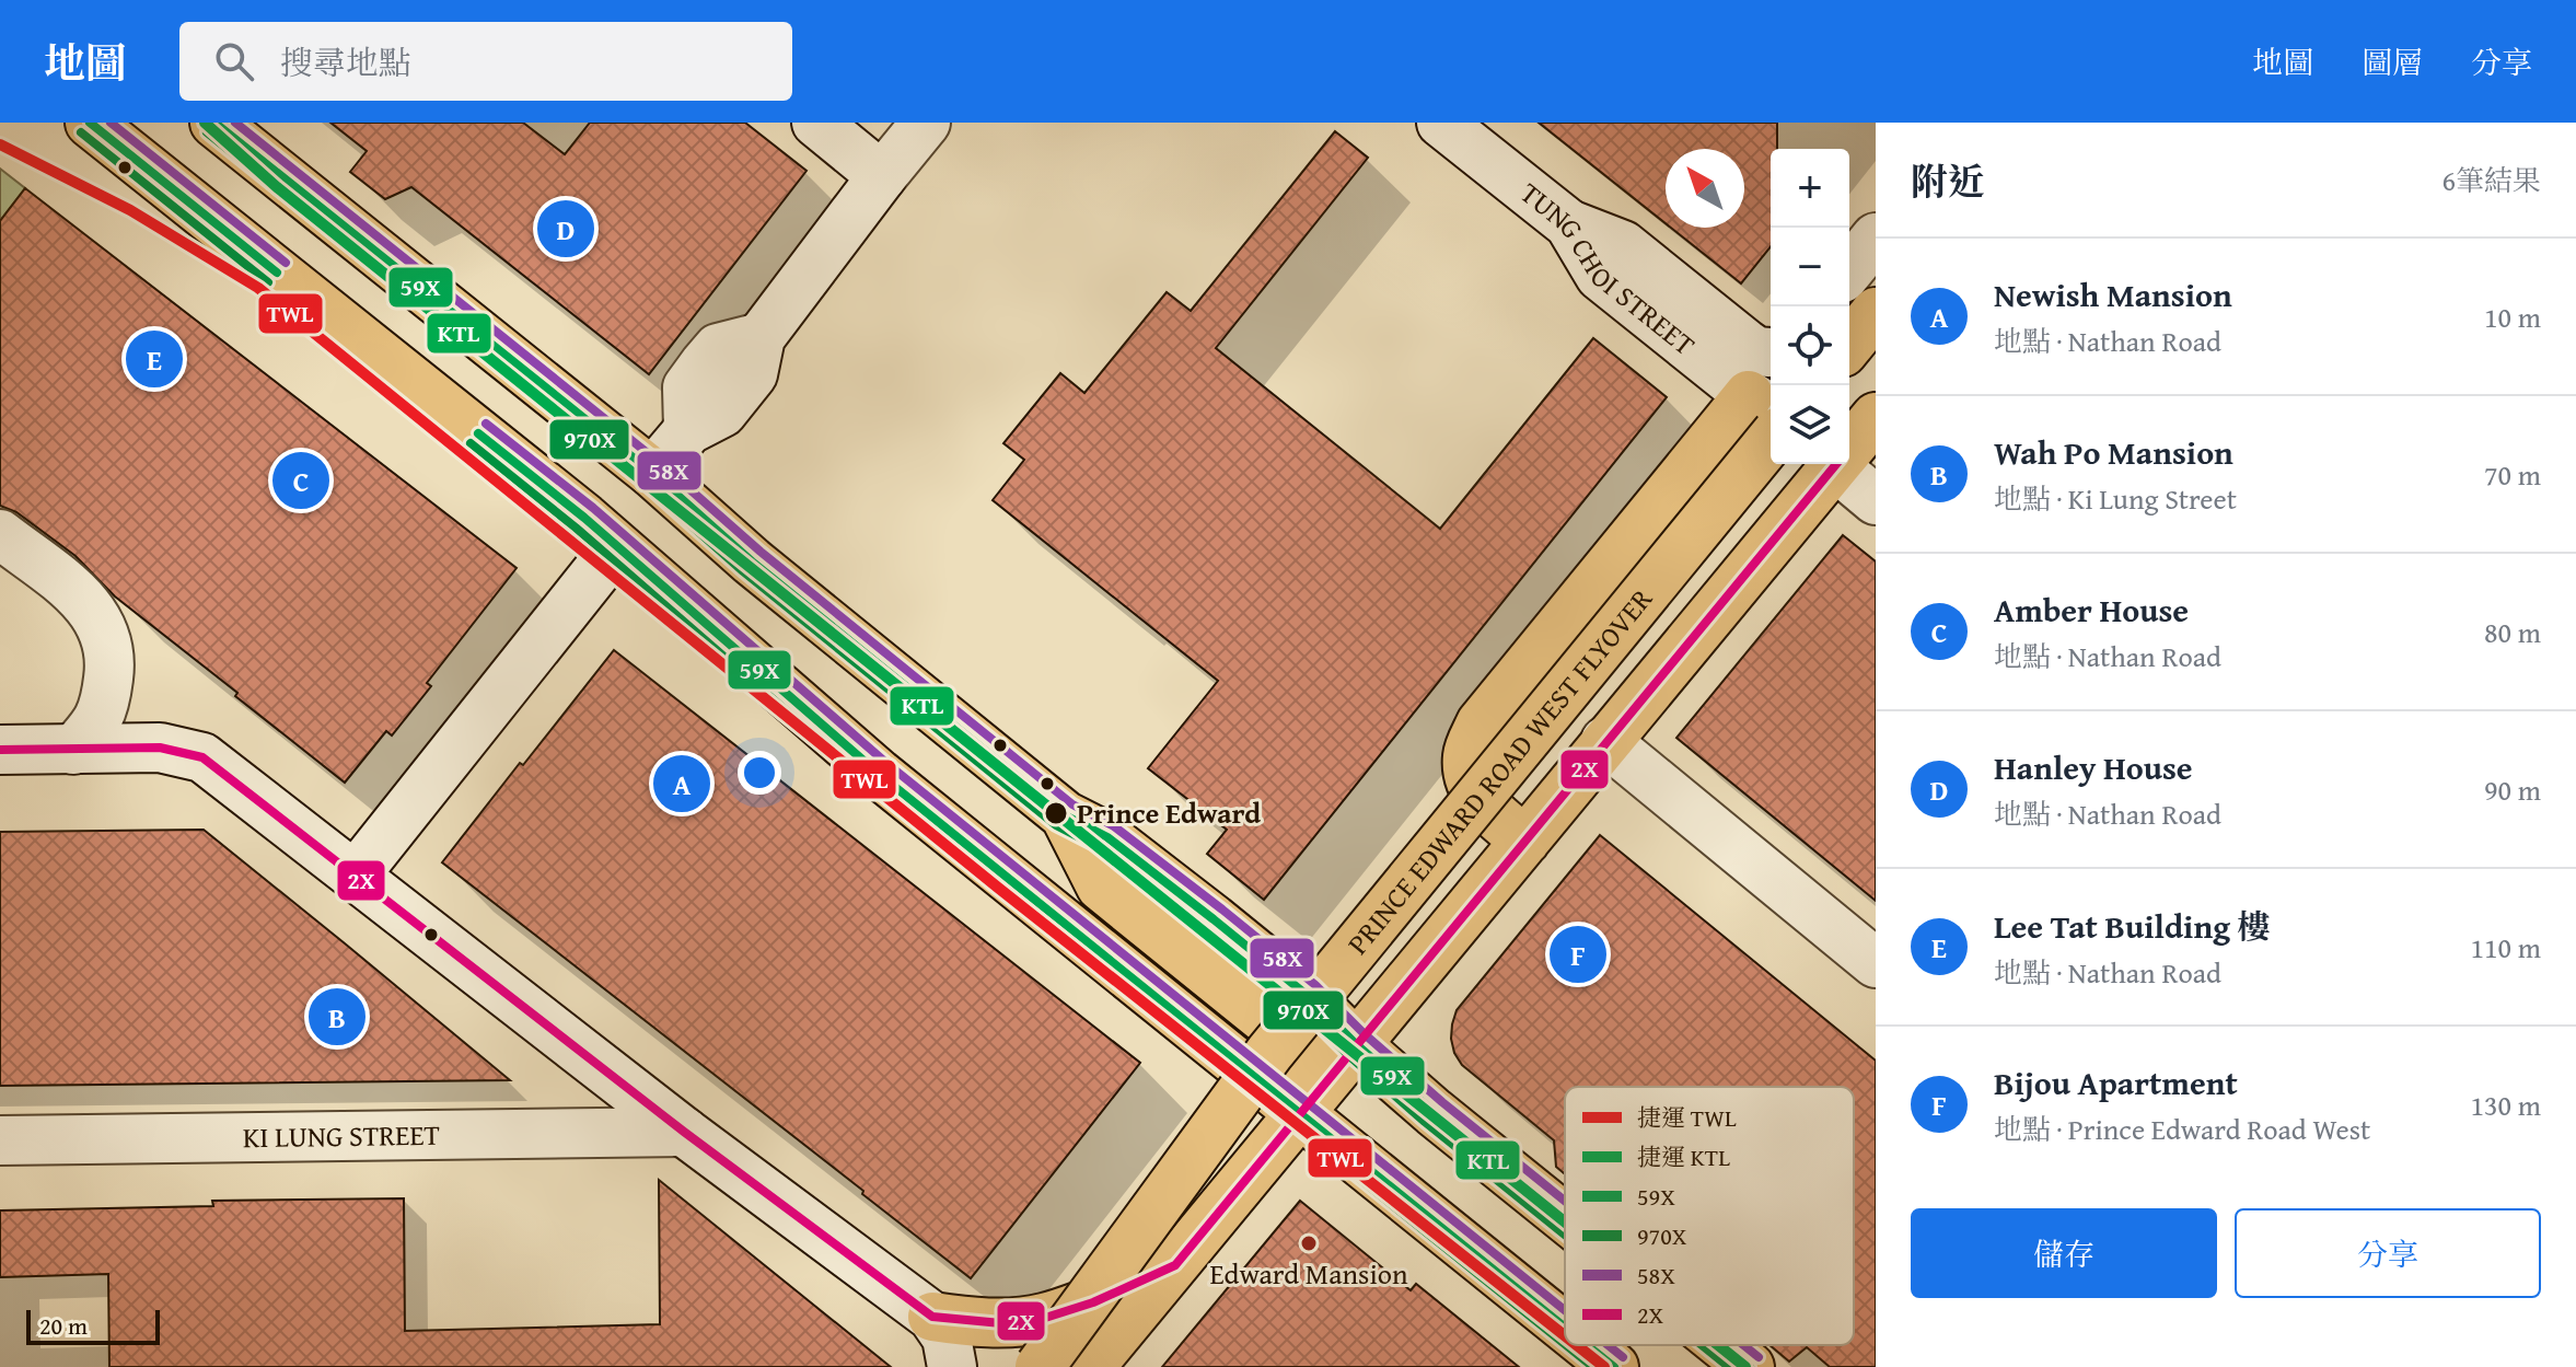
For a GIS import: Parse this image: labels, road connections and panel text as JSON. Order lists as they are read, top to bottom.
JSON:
{
  "streets": {
    "main road": ["PRINCE EDWARD ROAD WEST FLYOVER"],
    "street": ["TUNG CHOI STREET", "KI LUNG STREET"]
  },
  "places": ["Prince Edward", "Edward Mansion"],
  "lines": [
    "metro line KTL",
    "transit line 59X",
    "transit line 58X",
    "transit line 970X",
    "metro line TWL",
    "transit line 2X"
  ],
  "legend": [
    "捷運 TWL",
    "捷運 KTL",
    "59X",
    "970X",
    "58X",
    "2X"
  ],
  "scale_bar": "20 m",
  "north": "top left",
  "page": {
    "header": "地圖",
    "search": "搜尋地點",
    "nav": ["地圖", "圖層", "分享"],
    "heading": ["附近", "6筆結果"],
    "map_buttons": ["+", "−"],
    "pins": [
      "D",
      "E",
      "C",
      "A",
      "F",
      "B"
    ],
    "list": [
      {
        "mark": "A",
        "name": "Newish Mansion",
        "note": "地點 · Nathan Road",
        "value": "10 m"
      },
      {
        "mark": "B",
        "name": "Wah Po Mansion",
        "note": "地點 · Ki Lung Street",
        "value": "70 m"
      },
      {
        "mark": "C",
        "name": "Amber House",
        "note": "地點 · Nathan Road",
        "value": "80 m"
      },
      {
        "mark": "D",
        "name": "Hanley House",
        "note": "地點 · Nathan Road",
        "value": "90 m"
      },
      {
        "mark": "E",
        "name": "Lee Tat Building 樓",
        "note": "地點 · Nathan Road",
        "value": "110 m"
      },
      {
        "mark": "F",
        "name": "Bijou Apartment",
        "note": "地點 · Prince Edward Road West",
        "value": "130 m"
      }
    ],
    "buttons": ["儲存", "分享"],
    "scale": "20 m"
  }
}
